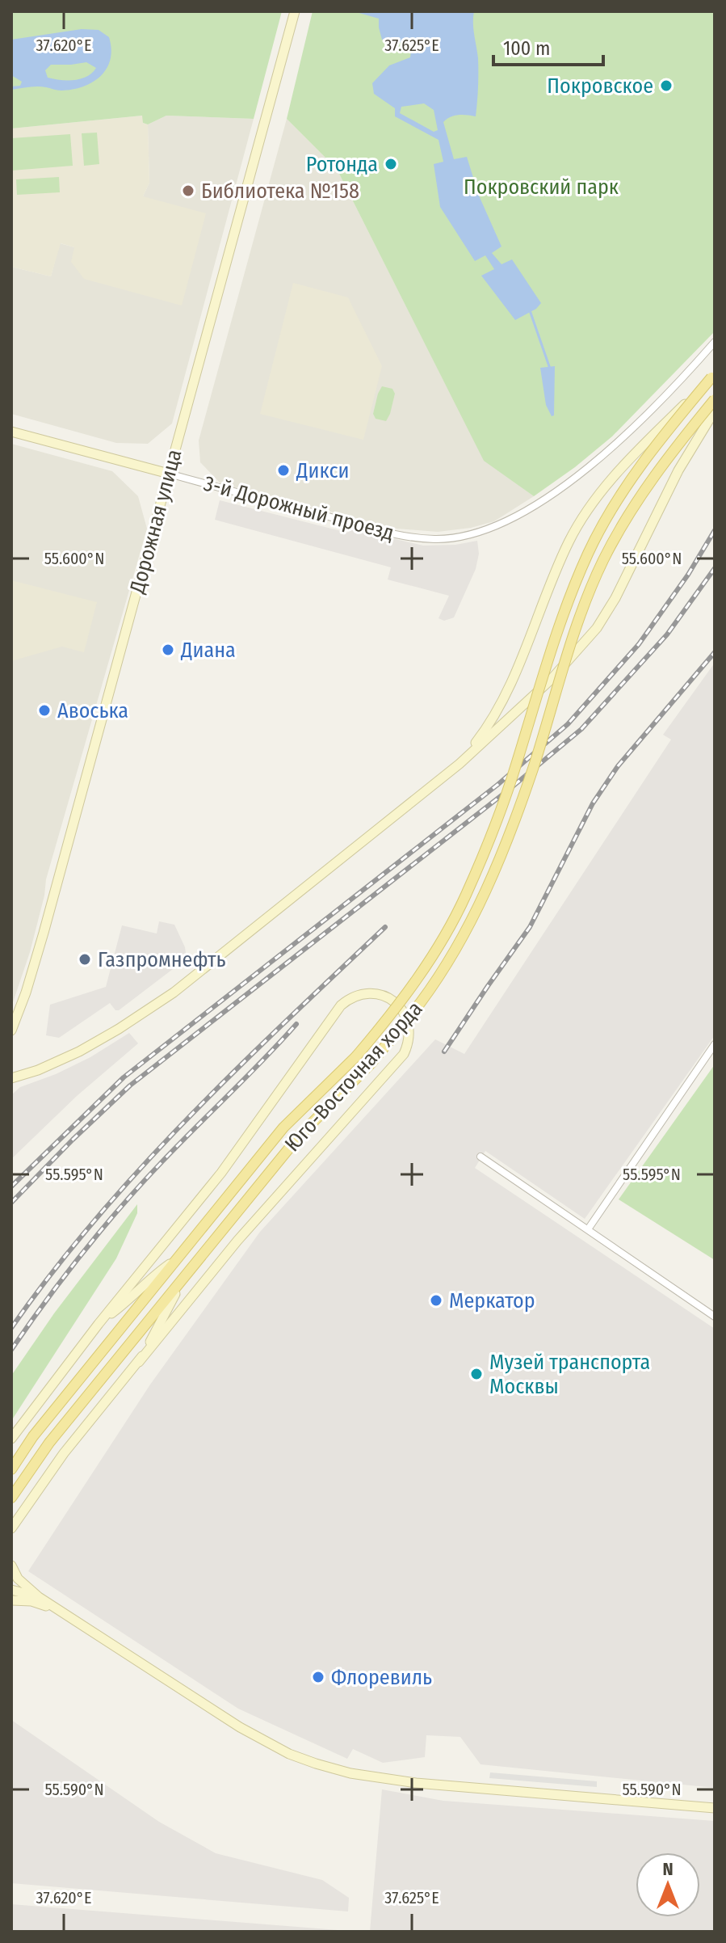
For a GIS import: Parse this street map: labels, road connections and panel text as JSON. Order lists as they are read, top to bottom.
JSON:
{
  "streets": {
    "main road": ["Юго-Восточная хорда"],
    "street": ["3-й Дорожный проезд", "Дорожная улица"]
  },
  "crossings": [
    ["3-й Дорожный проезд", "Дорожная улица"]
  ],
  "parks": ["Покровский парк"],
  "places": [
    "Покровское",
    "Ротонда",
    "Библиотека №158",
    "Дикси",
    "Диана",
    "Авоська",
    "Газпромнефть",
    "Меркатор",
    "Музей транспорта Москвы",
    "Флоревиль"
  ],
  "scale_bar": "100 m",
  "north": "top",
  "coordinates": [
    "37.620°E",
    "37.625°E",
    "55.600°N",
    "55.595°N",
    "55.590°N"
  ]
}
